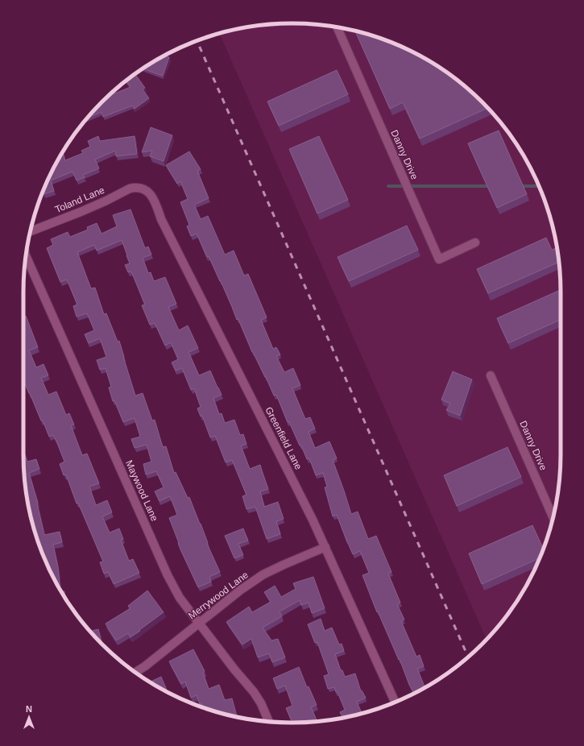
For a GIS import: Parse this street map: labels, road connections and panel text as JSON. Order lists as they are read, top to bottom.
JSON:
{
  "streets": {
    "street": [
      "Danny Drive",
      "Toland Lane",
      "Greenfield Lane",
      "Maywood Lane",
      "Merrywood Lane"
    ]
  },
  "crossings": [
    ["Toland Lane", "Greenfield Lane"],
    ["Greenfield Lane", "Merrywood Lane"],
    ["Maywood Lane", "Merrywood Lane"]
  ],
  "north": "top"
}
